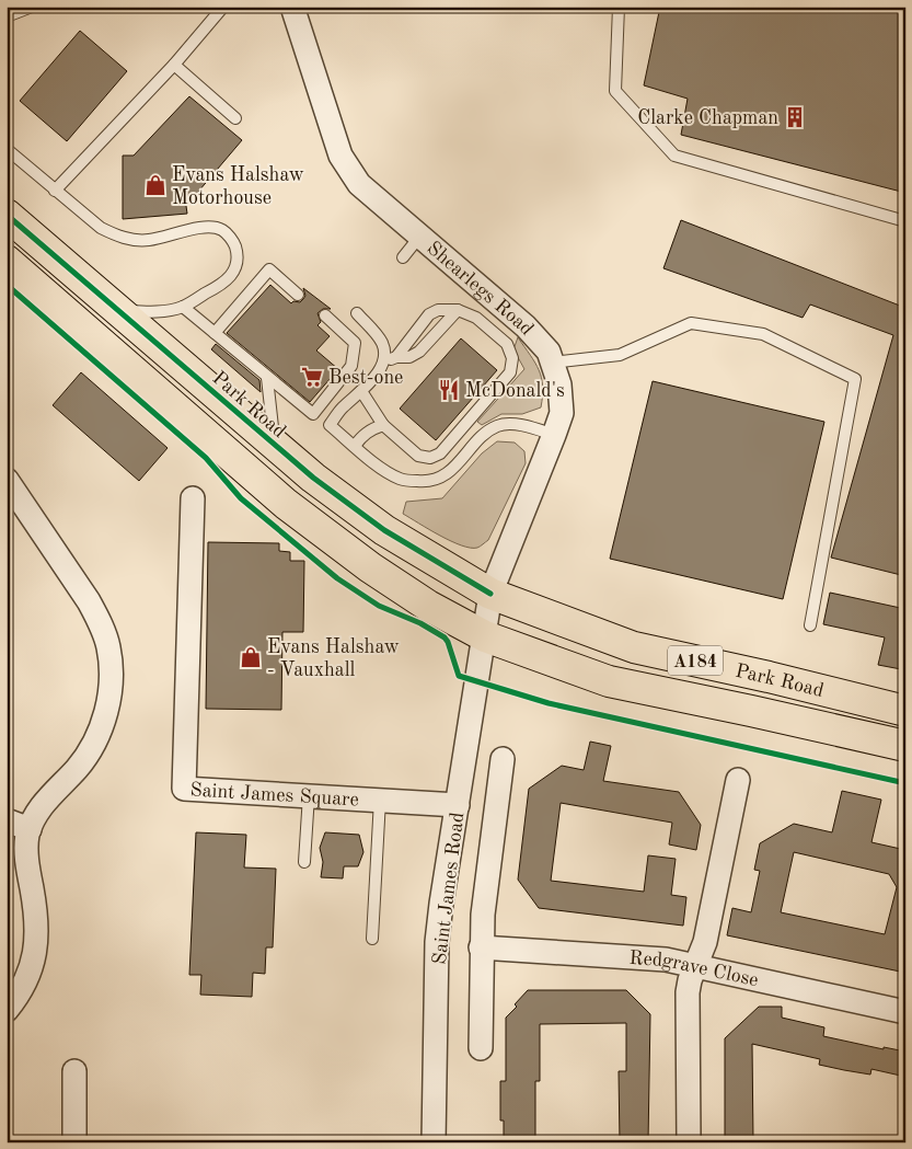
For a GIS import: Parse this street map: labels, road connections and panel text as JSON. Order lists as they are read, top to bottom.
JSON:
{
  "streets": {
    "highway": ["Park Road", "A184"],
    "street": [
      "Shearlegs Road",
      "Saint James Square",
      "Saint James Road",
      "Redgrave Close"
    ]
  },
  "crossings": [
    ["Shearlegs Road", "Park Road"],
    ["Shearlegs Road", "Saint James Road"],
    ["Park Road", "Saint James Road"],
    ["Saint James Square", "Saint James Road"]
  ],
  "places": {
    "building": ["Clarke Chapman"],
    "shop": ["Evans Halshaw Motorhouse", "Evans Halshaw - Vauxhall"],
    "supermarket": ["Best-one"],
    "restaurant": ["McDonald's"]
  }
}
